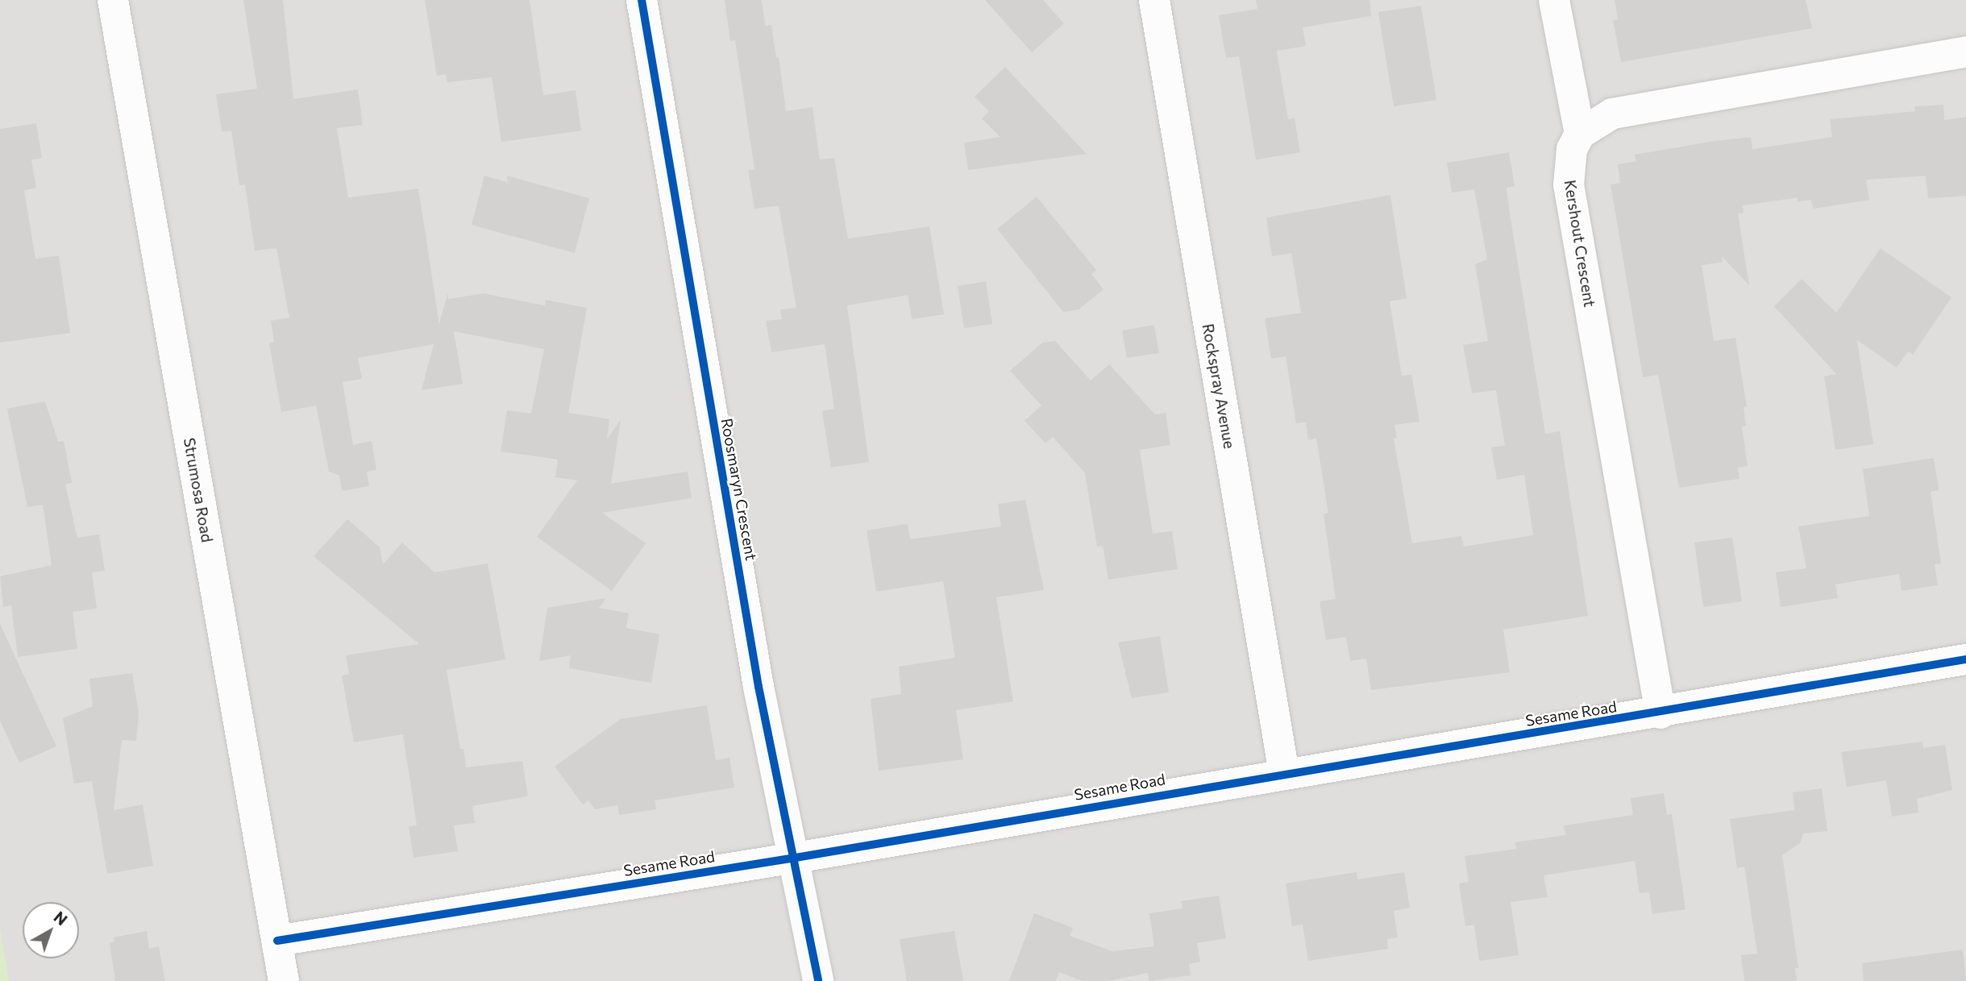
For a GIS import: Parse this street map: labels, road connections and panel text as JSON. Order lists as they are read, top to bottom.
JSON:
{
  "streets": {
    "street": [
      "Kershout Crescent",
      "Rockspray Avenue",
      "Roosmaryn Crescent",
      "Strumosa Road",
      "Sesame Road"
    ]
  },
  "crossings": [
    ["Kershout Crescent", "Sesame Road"],
    ["Rockspray Avenue", "Sesame Road"],
    ["Roosmaryn Crescent", "Sesame Road"],
    ["Strumosa Road", "Sesame Road"]
  ],
  "north": "top right"
}
